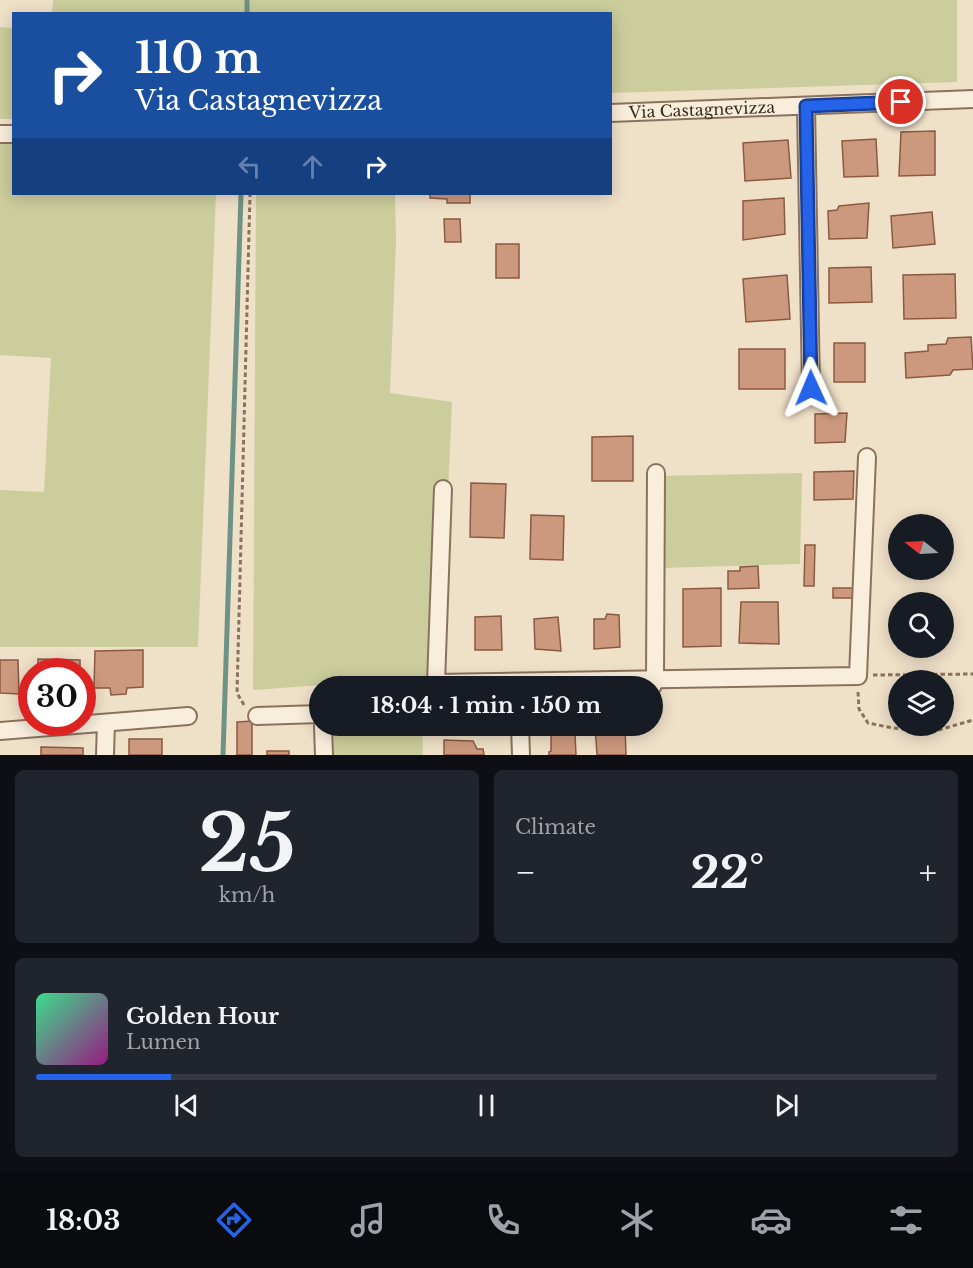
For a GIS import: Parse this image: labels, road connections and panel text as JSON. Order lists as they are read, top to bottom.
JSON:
{
  "streets": {
    "street": ["Via Castagnevizza"]
  },
  "north": "left",
  "page": {
    "turn": ["110 m", "Via Castagnevizza"],
    "limit": "30",
    "trip": "18:04 · 1 min · 150 m",
    "tile": [
      ["25", "km/h"],
      "Climate"
    ],
    "heat": ["−", "22°", "+"],
    "song": ["Golden Hour", "Lumen"],
    "tabs": "18:03"
  }
}
